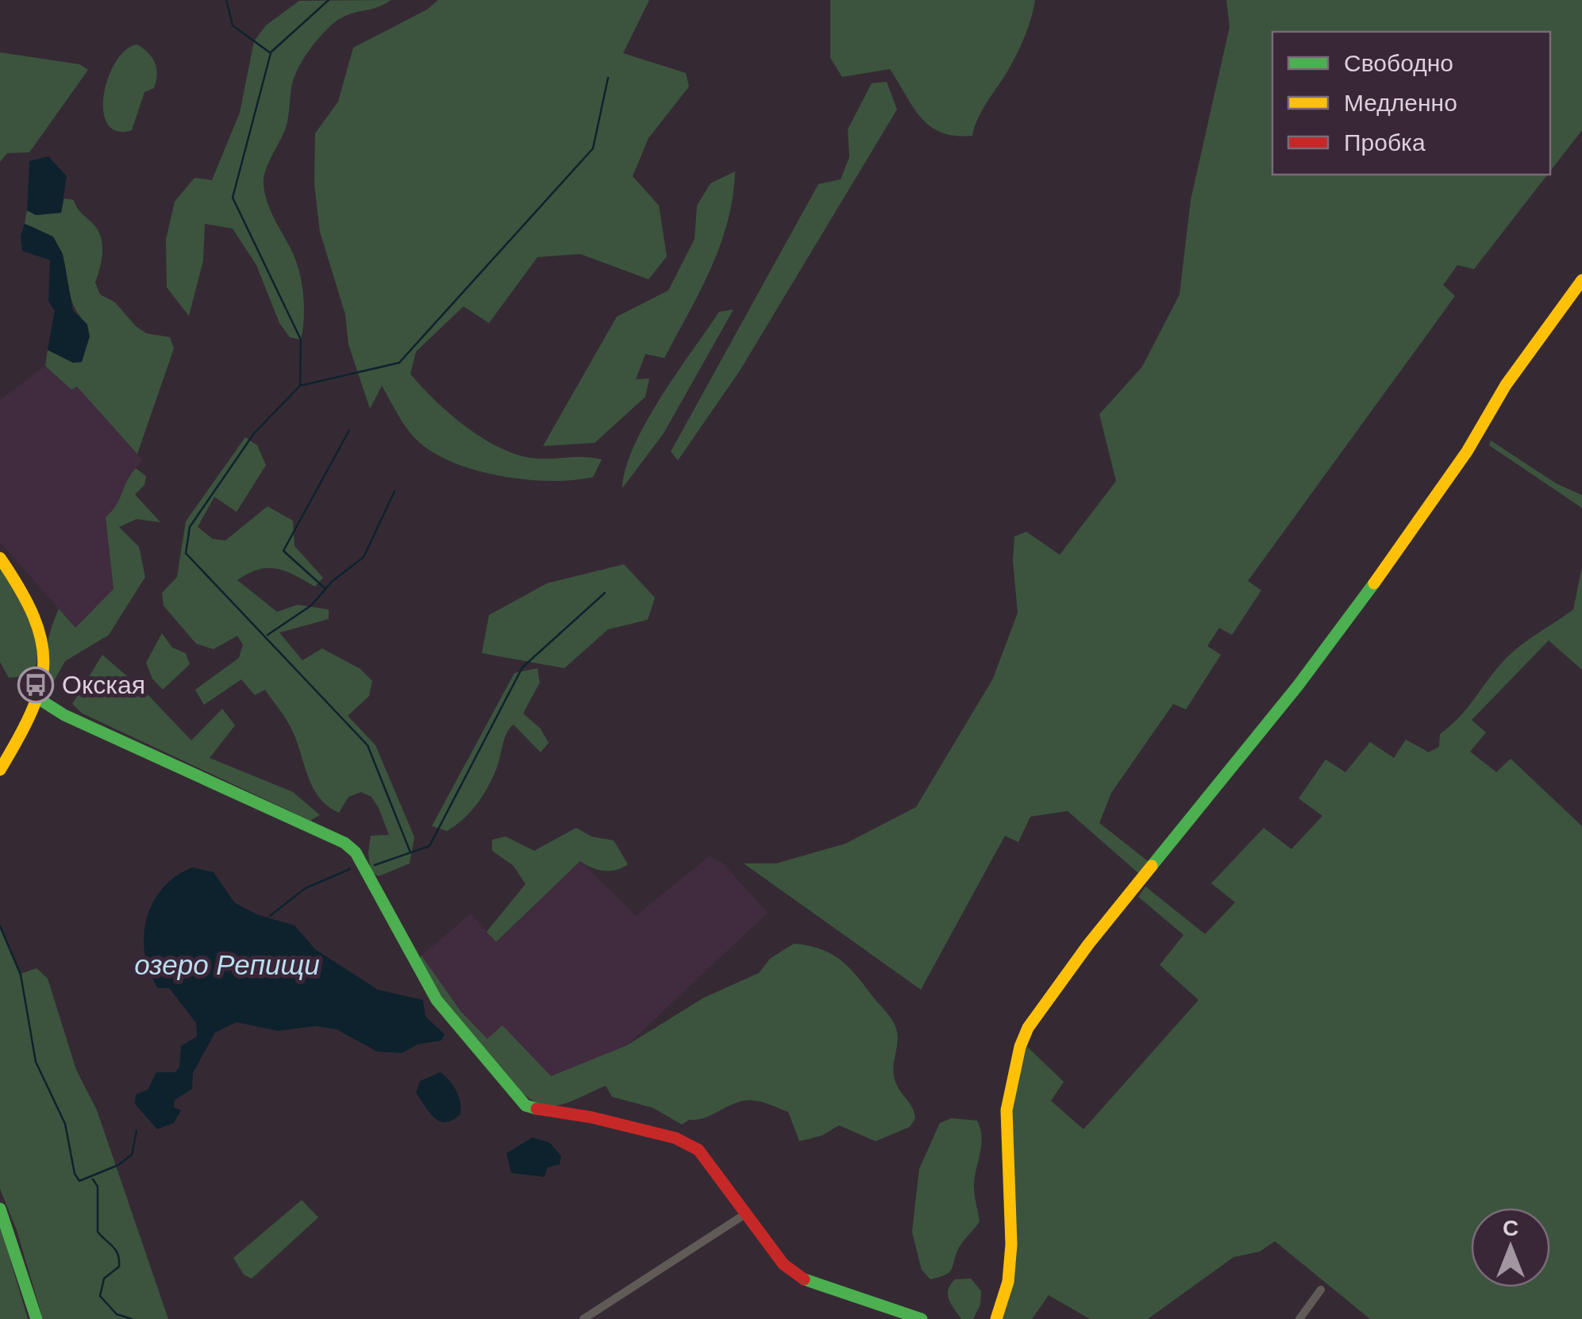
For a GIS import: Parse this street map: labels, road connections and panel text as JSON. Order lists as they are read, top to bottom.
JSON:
{
  "water": ["озеро Репищи"],
  "places": {
    "bus stop": ["Окская"]
  },
  "legend": ["Свободно", "Медленно", "Пробка"],
  "north": "top"
}
